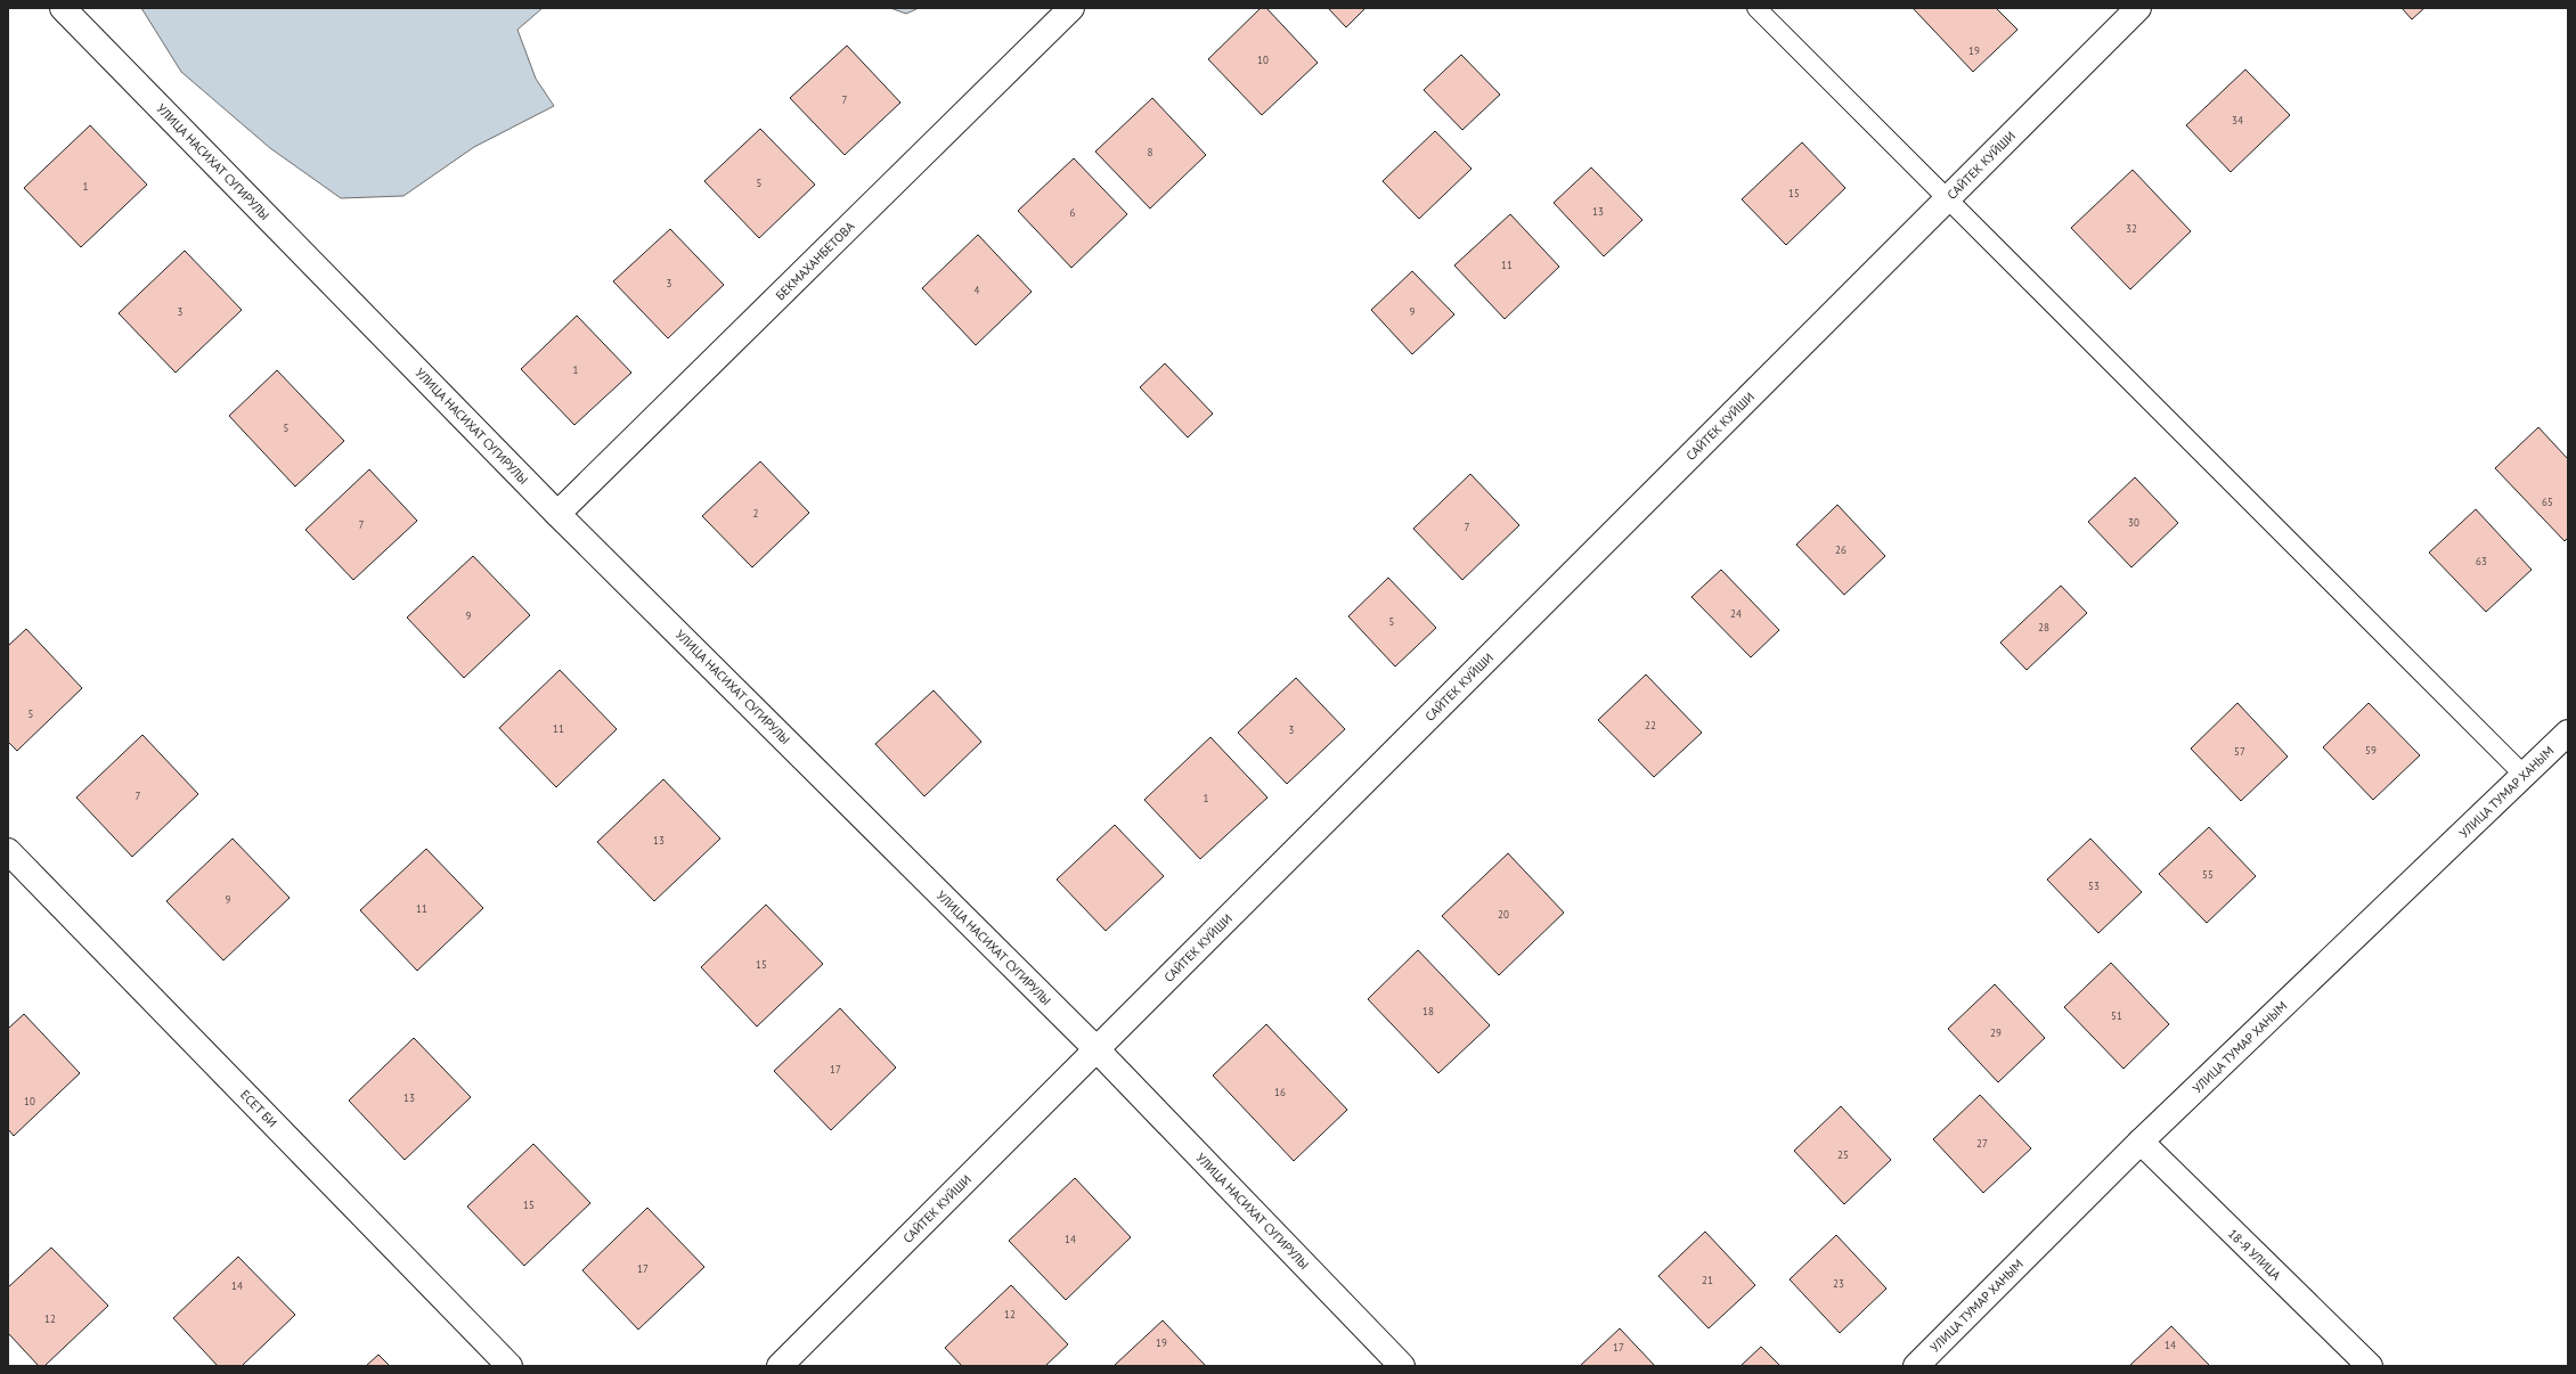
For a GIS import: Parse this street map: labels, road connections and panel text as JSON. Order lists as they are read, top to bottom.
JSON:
{
  "streets": {
    "street": [
      "УЛИЦА НАСИХАТ СУГИРУЛЫ",
      "САЙТЕК КУЙШИ",
      "БЕКМАХАНБЕТОВА",
      "УЛИЦА ТУМАР ХАНЫМ",
      "ЕСЕТ БИ",
      "18-Я УЛИЦА"
    ]
  },
  "crossings": [
    ["УЛИЦА НАСИХАТ СУГИРУЛЫ", "САЙТЕК КУЙШИ"],
    ["УЛИЦА НАСИХАТ СУГИРУЛЫ", "БЕКМАХАНБЕТОВА"],
    ["УЛИЦА ТУМАР ХАНЫМ", "18-Я УЛИЦА"]
  ],
  "house_numbers": [
    "19",
    "10",
    "7",
    "34",
    "8",
    "5",
    "1",
    "15",
    "13",
    "6",
    "32",
    "11",
    "3",
    "4",
    "3",
    "9",
    "1",
    "5",
    "65",
    "2",
    "30",
    "7",
    "7",
    "26",
    "63",
    "24",
    "9",
    "5",
    "28",
    "5",
    "22",
    "11",
    "3",
    "59",
    "57",
    "7",
    "1",
    "13",
    "55",
    "53",
    "9",
    "11",
    "20",
    "15",
    "18",
    "51",
    "29",
    "17",
    "16",
    "13",
    "10",
    "27",
    "25",
    "15",
    "14",
    "17",
    "21",
    "23",
    "14",
    "12",
    "12",
    "19",
    "14",
    "17"
  ]
}
